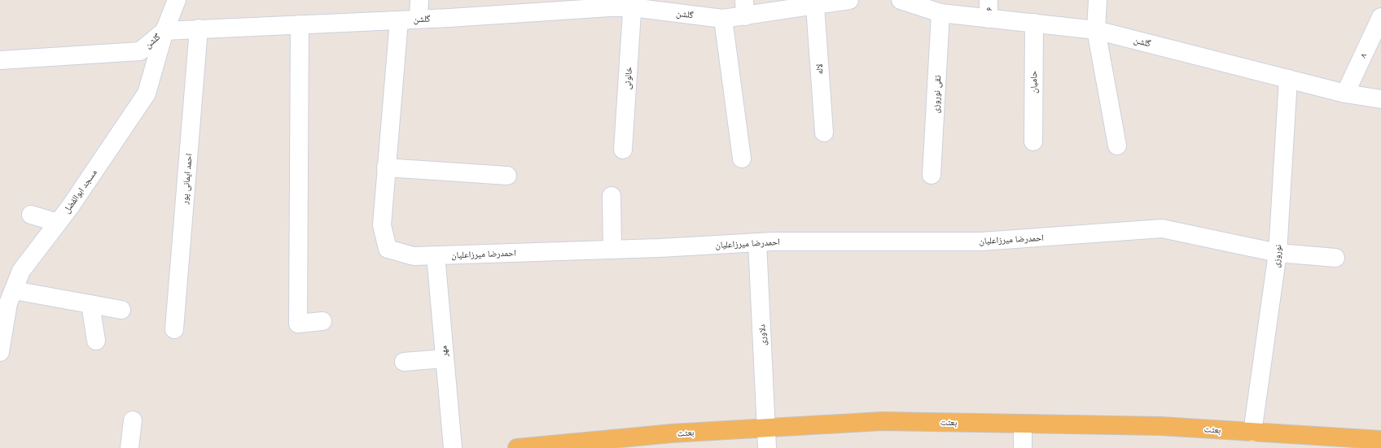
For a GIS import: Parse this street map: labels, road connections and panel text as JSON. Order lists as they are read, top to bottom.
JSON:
{
  "streets": {
    "main road": ["بعثت"],
    "street": [
      "۶",
      "گلشن",
      "۸",
      "لاله",
      "خالوئی",
      "حامیان",
      "تقی نوروزی",
      "احمد ایمانی پور",
      "مسجد ابوالفضل",
      "احمدرضا میرزاعلیان",
      "نوروزی",
      "دلاوری",
      "مهر"
    ]
  },
  "crossings": [
    ["۶", "گلشن"],
    ["گلشن", "۸"],
    ["گلشن", "لاله"],
    ["گلشن", "خالوئی"],
    ["گلشن", "حامیان"],
    ["گلشن", "تقی نوروزی"],
    ["گلشن", "احمد ایمانی پور"],
    ["گلشن", "مسجد ابوالفضل"],
    ["گلشن", "احمدرضا میرزاعلیان"],
    ["گلشن", "نوروزی"],
    ["احمدرضا میرزاعلیان", "نوروزی"],
    ["احمدرضا میرزاعلیان", "دلاوری"],
    ["احمدرضا میرزاعلیان", "مهر"],
    ["نوروزی", "بعثت"],
    ["دلاوری", "بعثت"]
  ]
}
